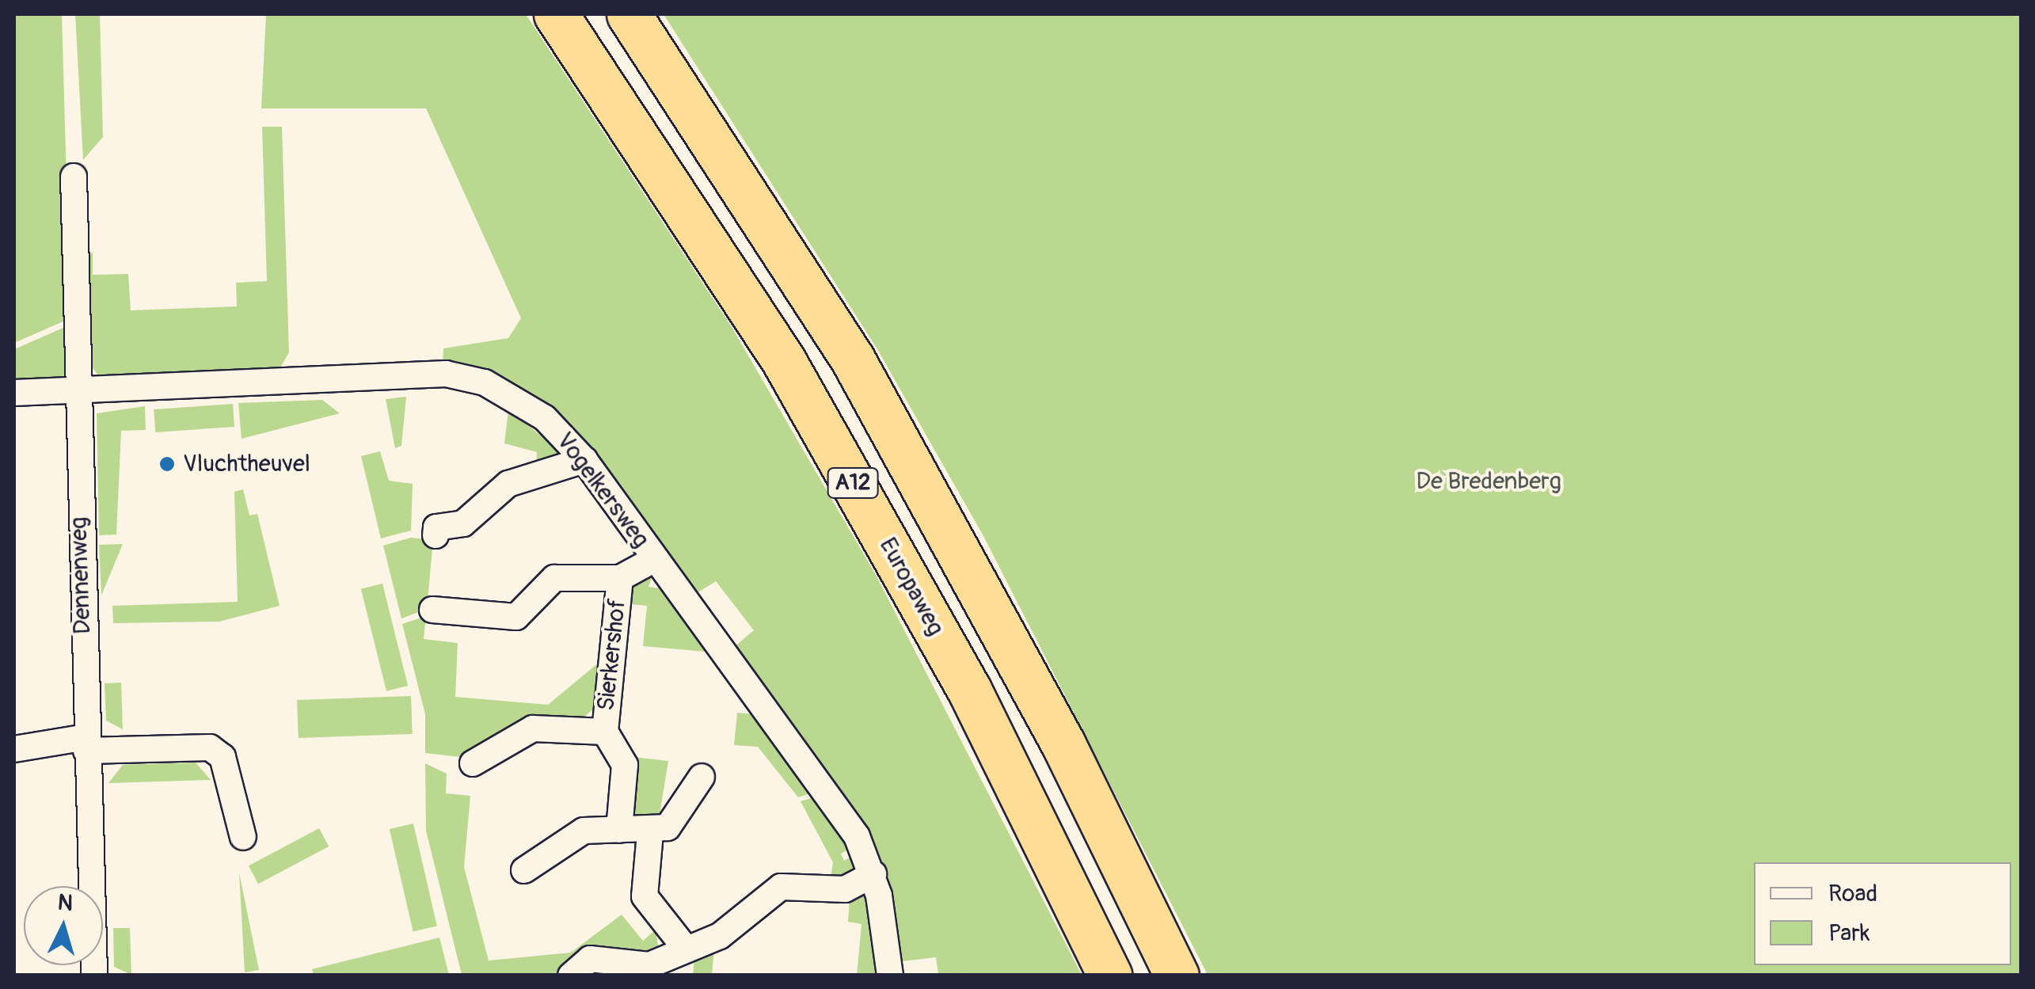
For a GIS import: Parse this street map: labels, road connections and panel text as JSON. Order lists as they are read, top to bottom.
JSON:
{
  "streets": {
    "highway": ["A12", "Europaweg"],
    "street": ["Vogelkersweg", "Dennenweg", "Sierkershof"]
  },
  "crossings": [
    ["Vogelkersweg", "Dennenweg"],
    ["Vogelkersweg", "Sierkershof"]
  ],
  "parks": ["De Bredenberg"],
  "places": ["Vluchtheuvel"],
  "legend": ["Road", "Park"],
  "north": "top"
}
